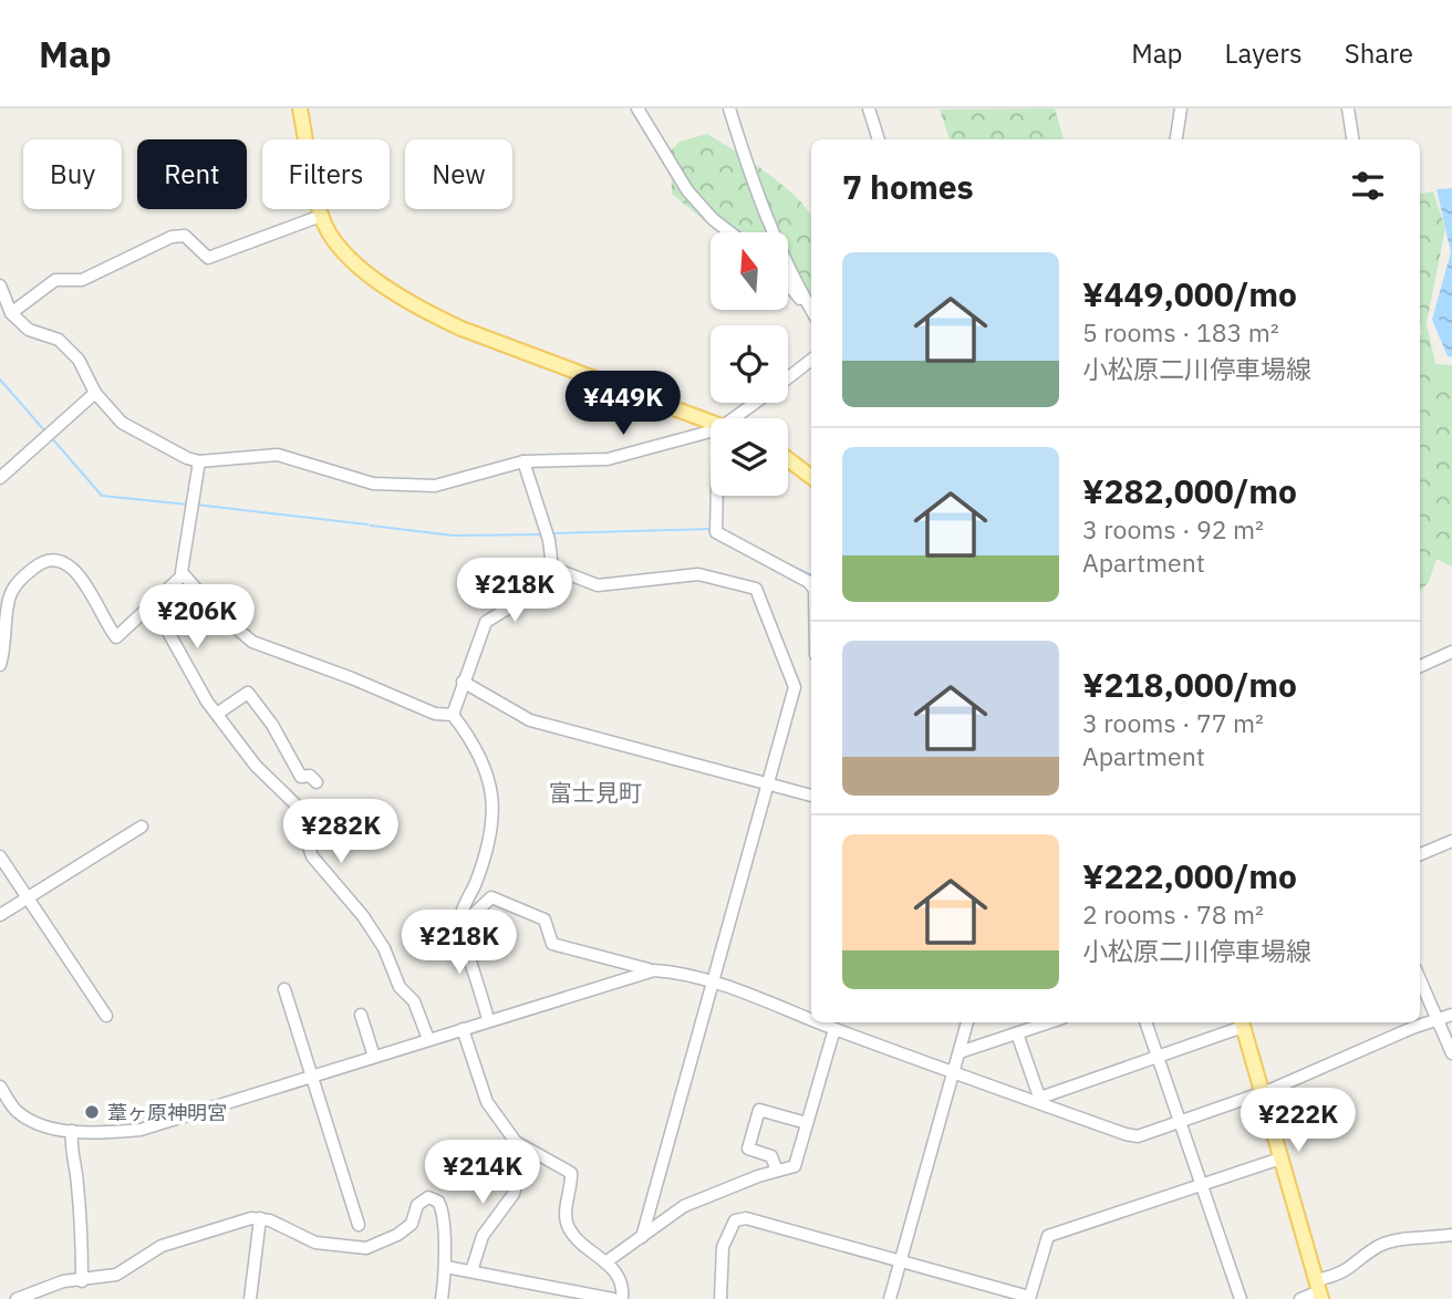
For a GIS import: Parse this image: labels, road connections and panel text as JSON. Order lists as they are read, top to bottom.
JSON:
{
  "districts": ["富士見町"],
  "places": ["葦ヶ原神明宮"],
  "north": "top",
  "page": {
    "header": "Map",
    "nav": ["Map", "Layers", "Share"],
    "chip": [
      "Buy",
      "Rent",
      "Filters",
      "New"
    ],
    "heading": "7 homes",
    "list": [
      {
        "name": "¥449,000/mo",
        "note": "5 rooms · 183 m² · 小松原二川停車場線"
      },
      {
        "name": "¥282,000/mo",
        "note": "3 rooms · 92 m² · Apartment"
      },
      {
        "name": "¥218,000/mo",
        "note": "3 rooms · 77 m² · Apartment"
      },
      {
        "name": "¥222,000/mo",
        "note": "2 rooms · 78 m² · 小松原二川停車場線"
      }
    ],
    "price": [
      "¥449K",
      "¥218K",
      "¥206K",
      "¥282K",
      "¥218K",
      "¥222K",
      "¥214K"
    ]
  }
}
